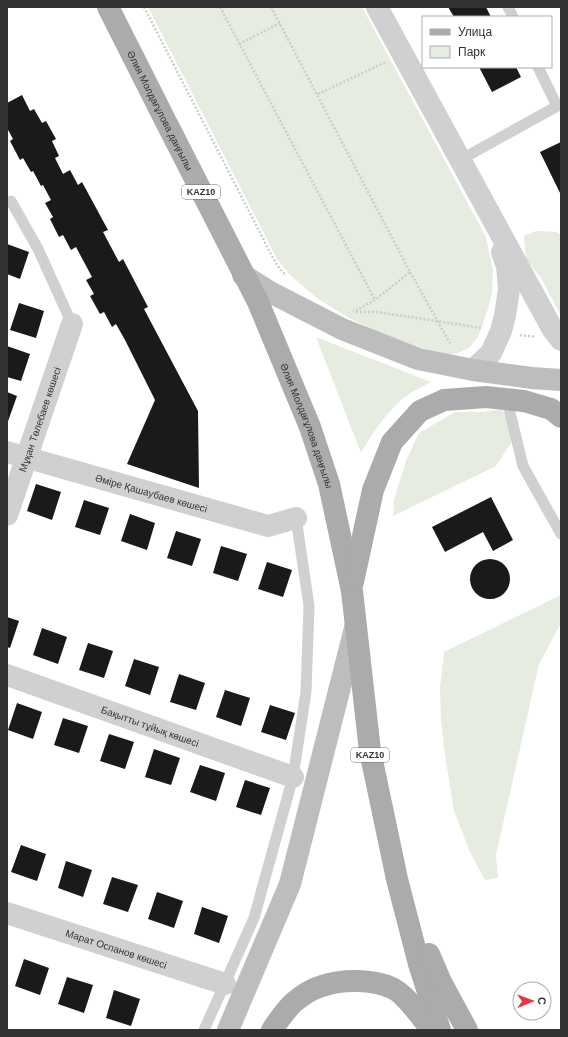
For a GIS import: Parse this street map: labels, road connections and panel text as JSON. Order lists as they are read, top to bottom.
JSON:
{
  "streets": {
    "main road": ["Әлия Молдағұлова даңғылы", "KAZ10"],
    "street": [
      "Мұқан Төлебаев көшесі",
      "Әміре Қашаубаев көшесі",
      "Бақытты тұйық көшесі",
      "Марат Оспанов көшесі"
    ]
  },
  "crossings": [
    ["Әлия Молдағұлова даңғылы", "KAZ10"],
    ["Мұқан Төлебаев көшесі", "Әміре Қашаубаев көшесі"]
  ],
  "legend": ["Улица", "Парк"],
  "north": "right"
}
